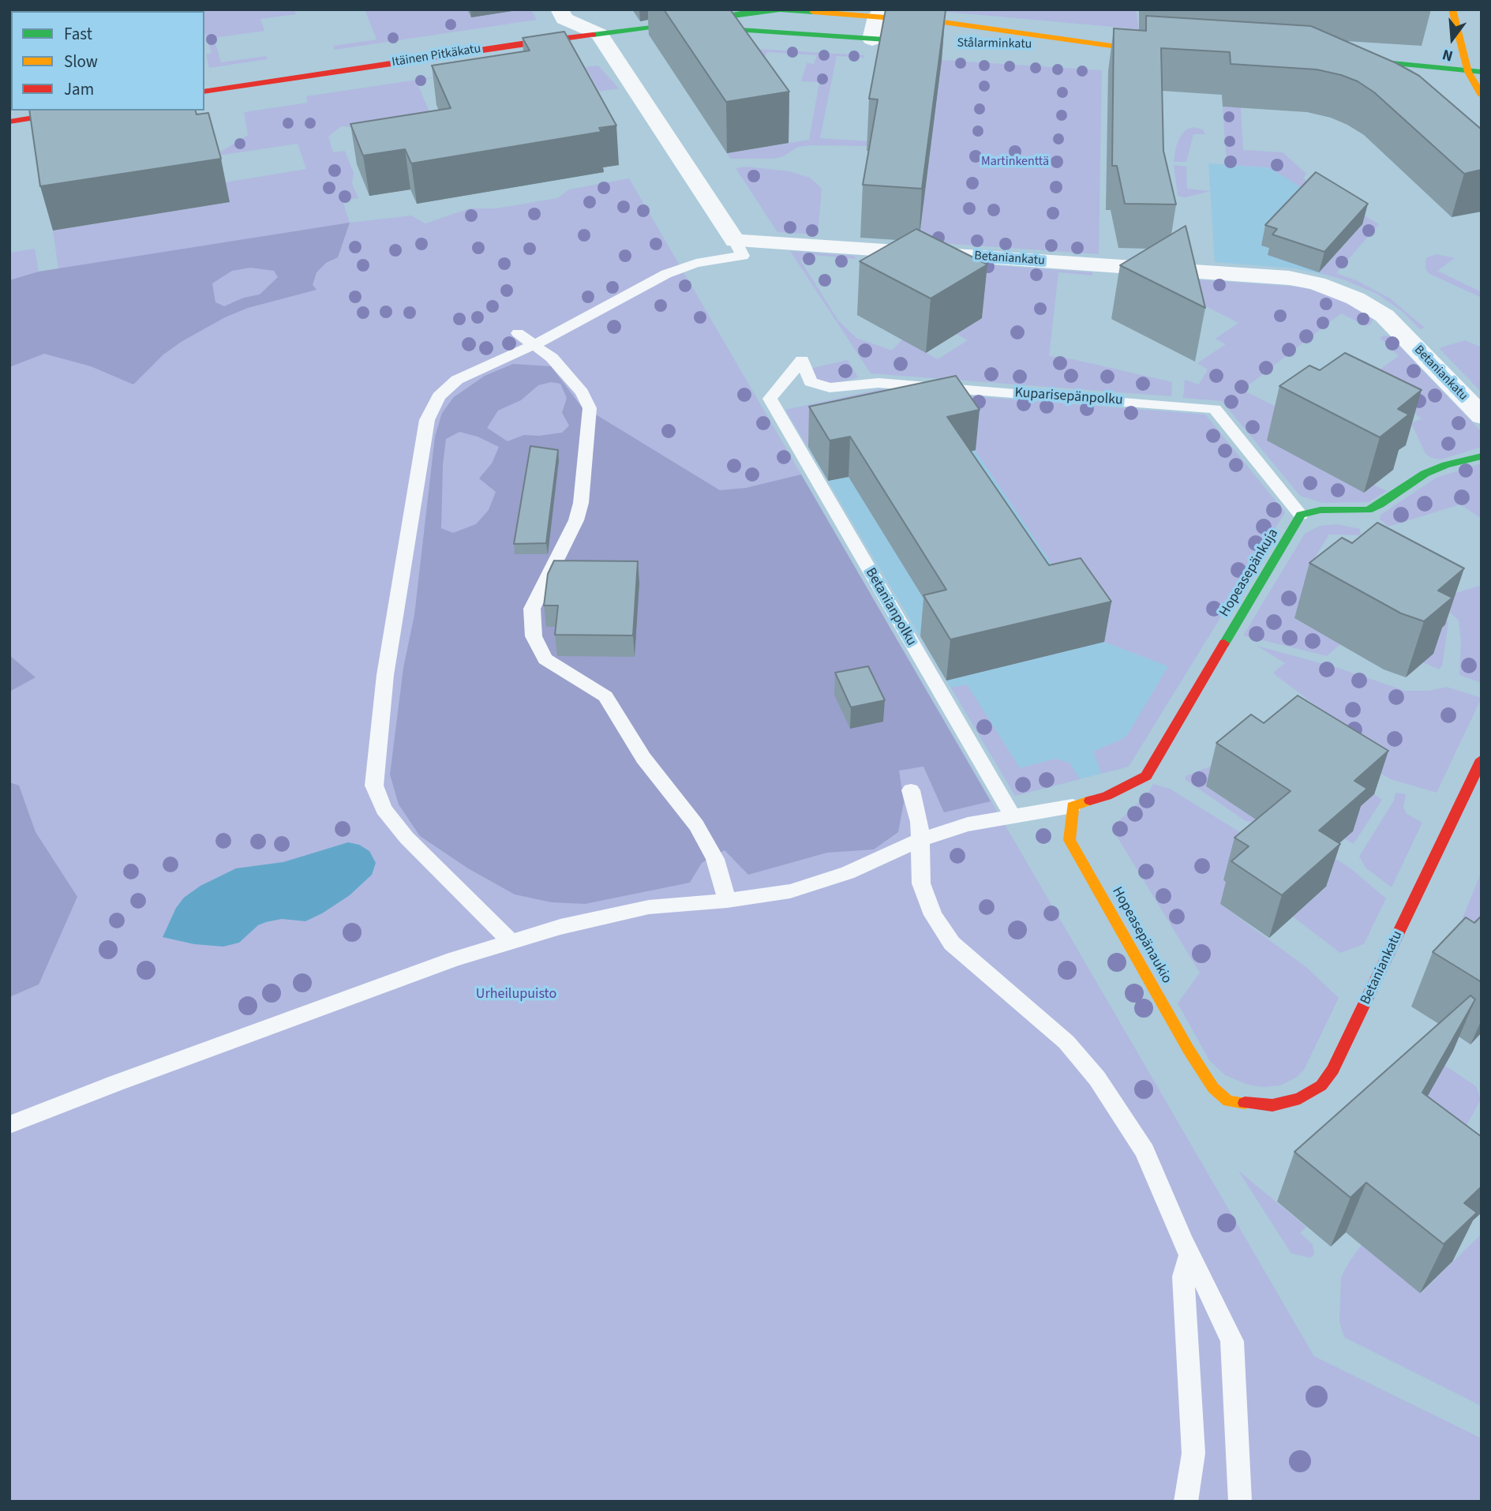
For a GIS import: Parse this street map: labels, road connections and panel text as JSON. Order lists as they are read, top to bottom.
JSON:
{
  "streets": {
    "main road": [
      "Stålarminkatu",
      "Itäinen Pitkäkatu",
      "Betaniankatu",
      "Hopeasepänkuja",
      "Hopeasepänaukio"
    ],
    "lane": ["Kuparisepänpolku", "Betanianpolku"]
  },
  "crossings": [
    ["Stålarminkatu", "Itäinen Pitkäkatu"],
    ["Betaniankatu", "Hopeasepänaukio"],
    ["Kuparisepänpolku", "Hopeasepänkuja"],
    ["Kuparisepänpolku", "Betanianpolku"],
    ["Hopeasepänkuja", "Hopeasepänaukio"]
  ],
  "parks": ["Martinkenttä", "Urheilupuisto"],
  "legend": ["Fast", "Slow", "Jam"],
  "north": "bottom"
}
